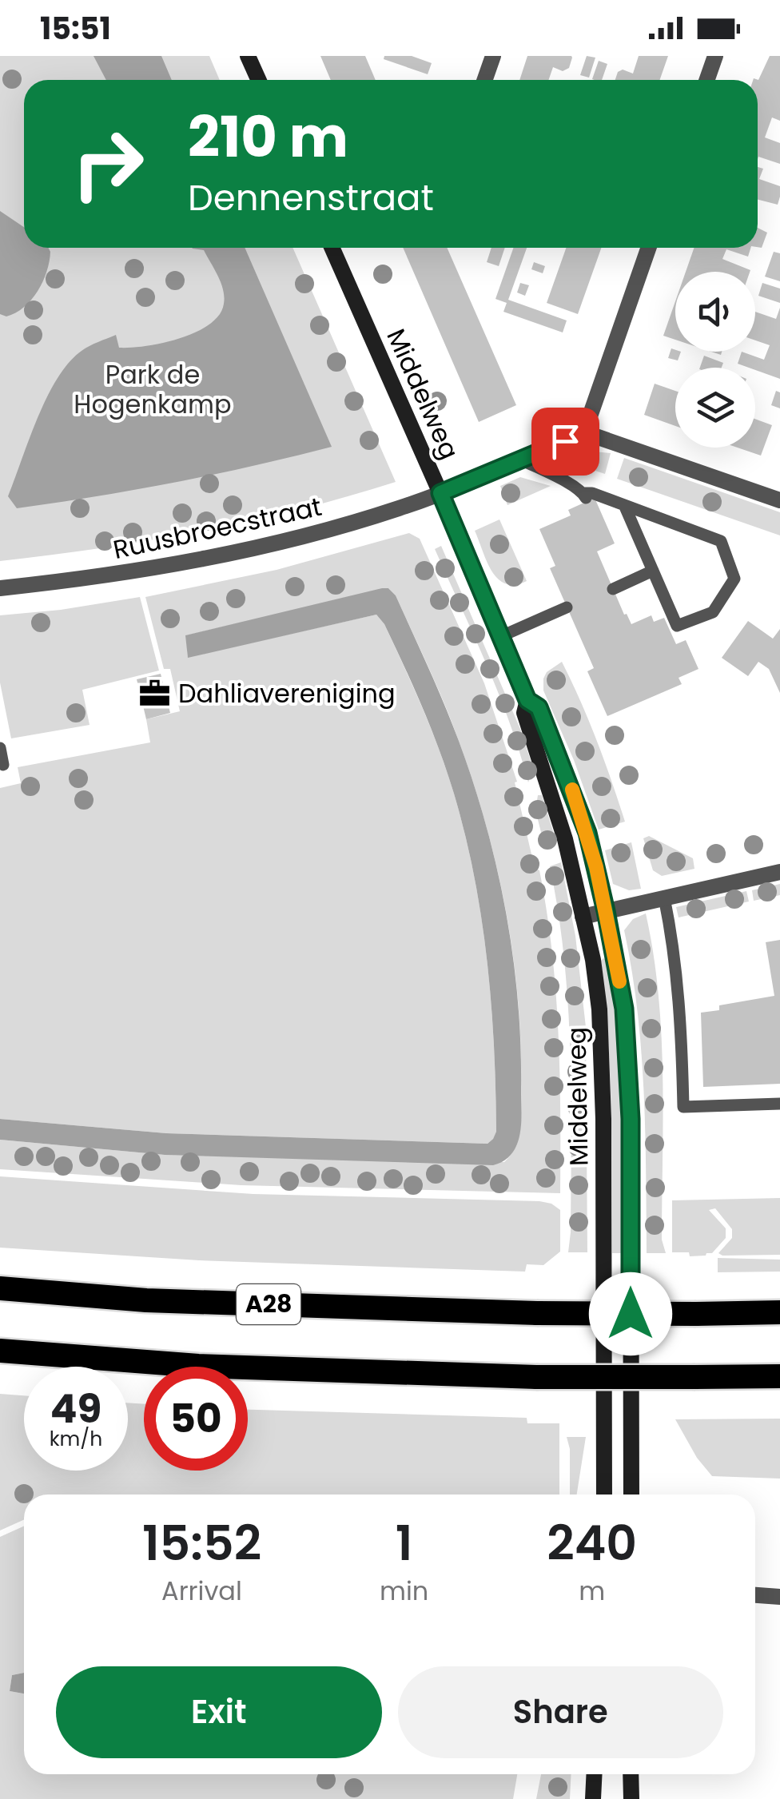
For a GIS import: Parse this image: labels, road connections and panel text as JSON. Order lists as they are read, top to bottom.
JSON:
{
  "streets": {
    "highway": ["A28"],
    "main road": ["Middelweg"],
    "street": ["Ruusbroecstraat"]
  },
  "crossings": [
    ["Middelweg", "Ruusbroecstraat"]
  ],
  "parks": ["Park de Hogenkamp"],
  "places": {
    "office": ["Dahliavereniging"]
  },
  "page": {
    "status": "15:51",
    "turn": ["210 m", "Dennenstraat"],
    "speed": "49 km/h",
    "limit": "50",
    "eta": [
      "15:52",
      "Arrival",
      "1",
      "min",
      "240",
      "m"
    ],
    "buttons": ["Exit", "Share"]
  }
}
